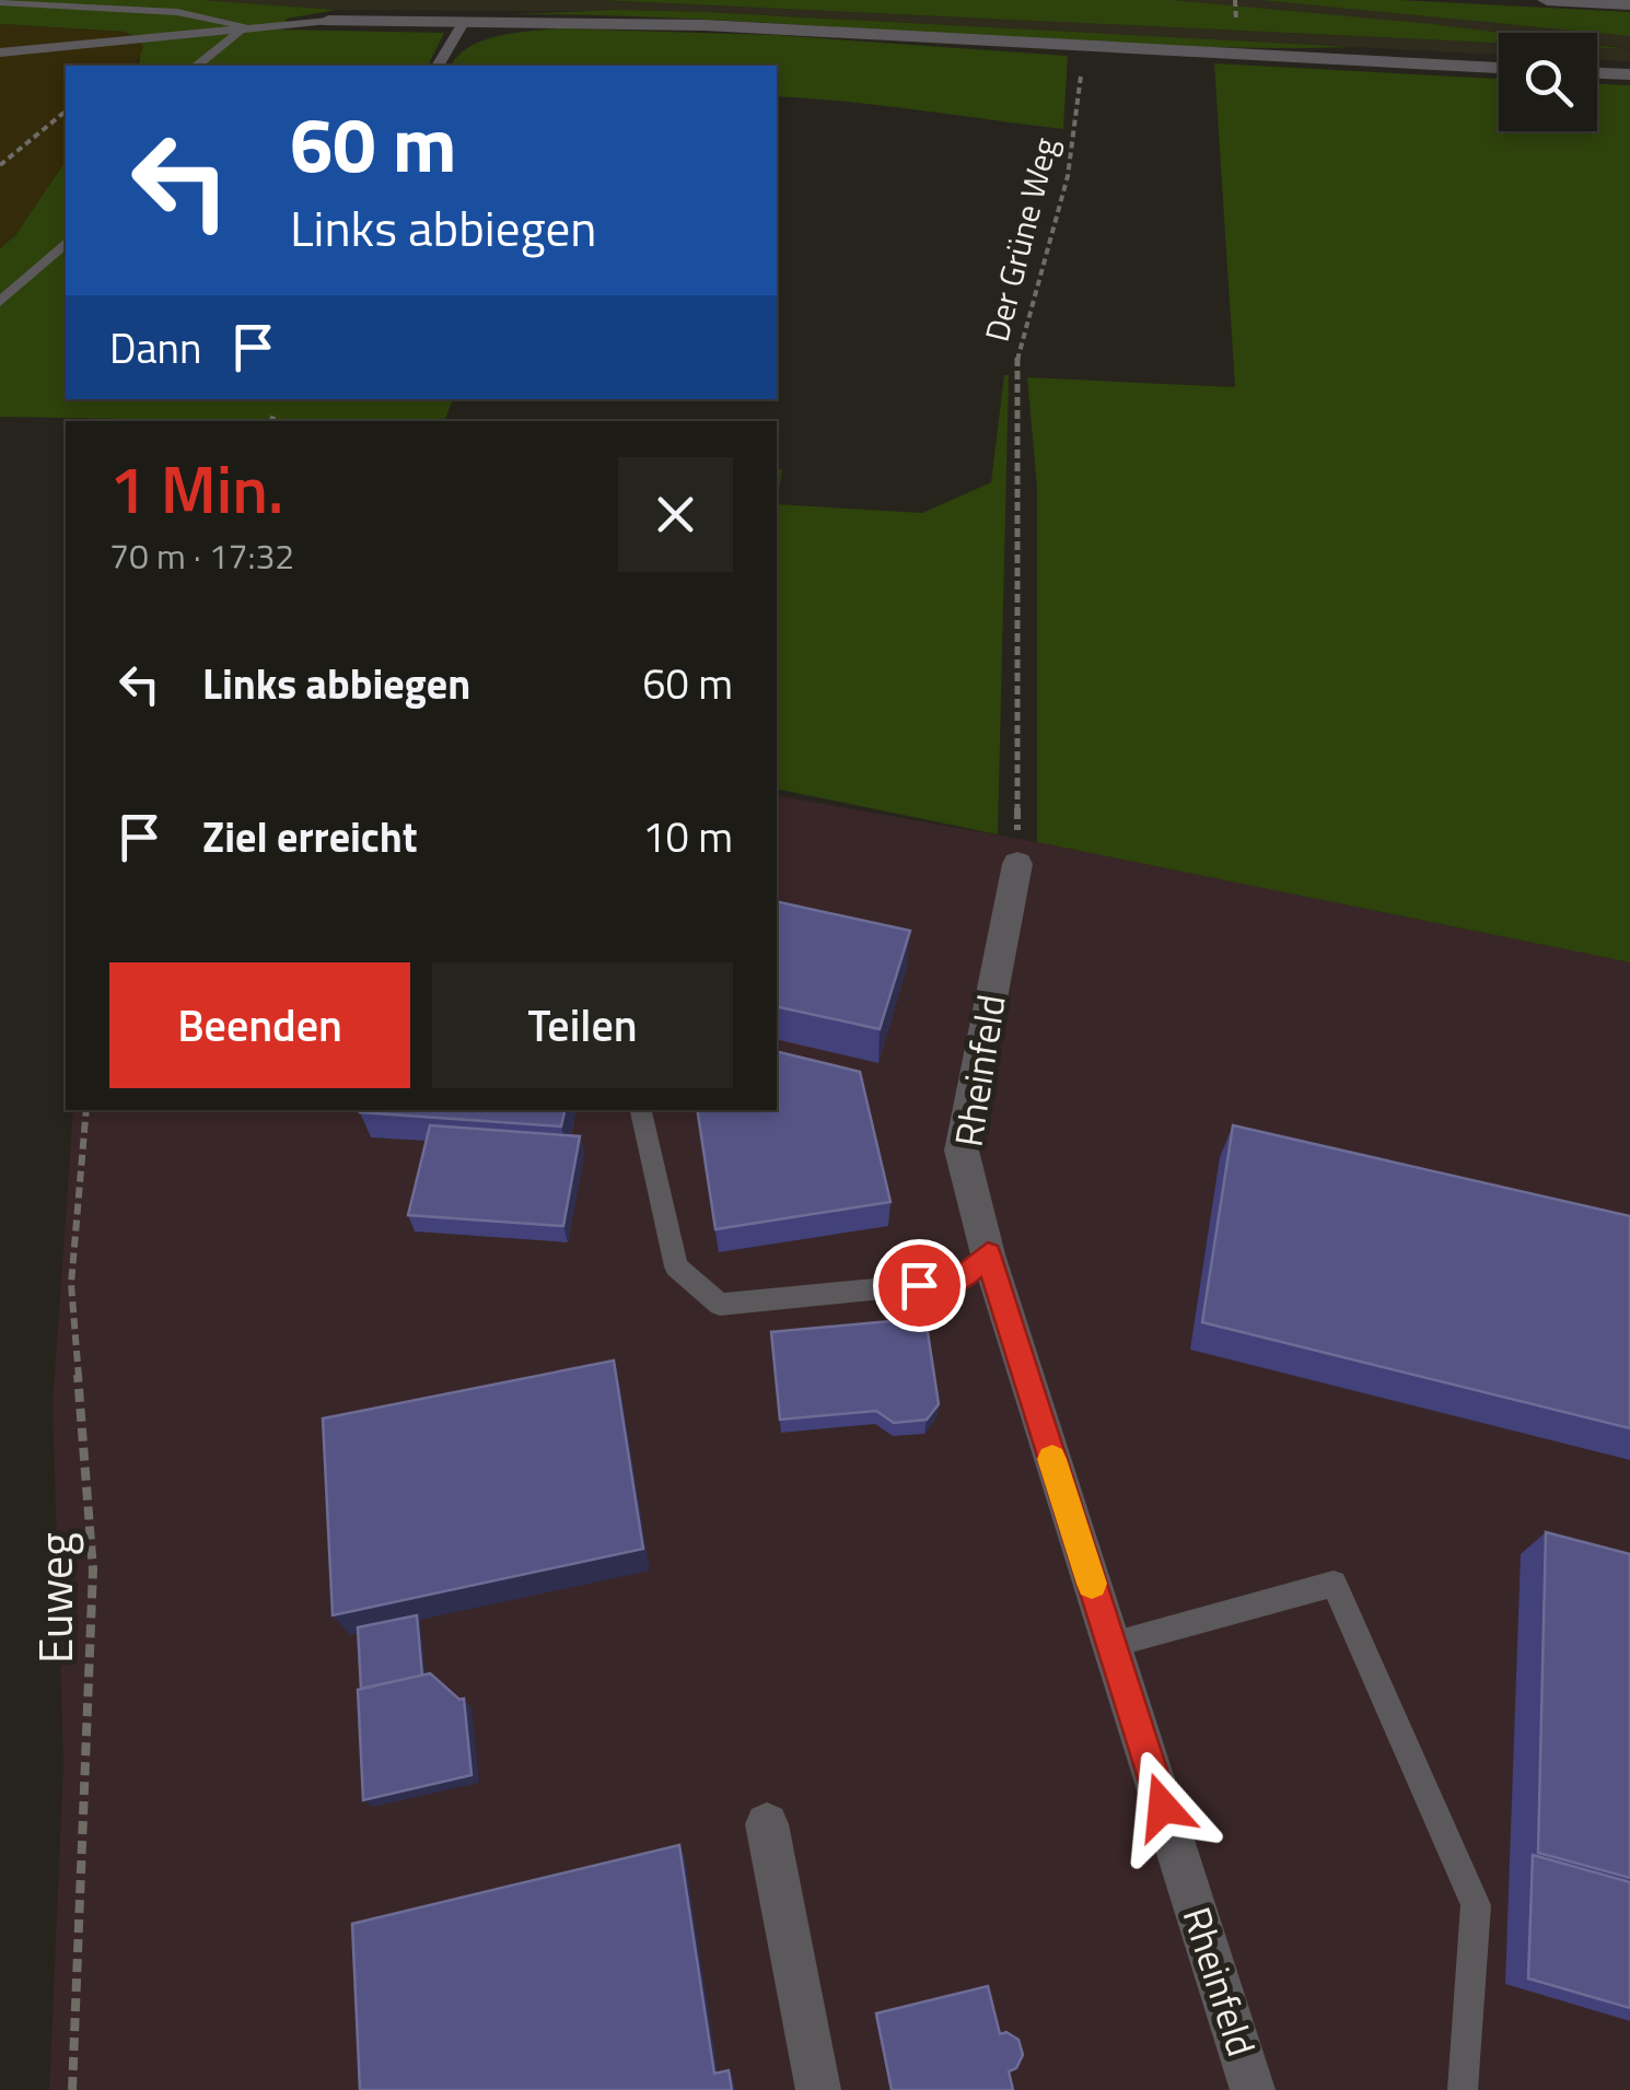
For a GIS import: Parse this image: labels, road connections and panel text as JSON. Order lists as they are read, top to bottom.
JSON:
{
  "streets": {
    "street": ["Rheinfeld"],
    "path": ["Der Grüne Weg", "Euweg"]
  },
  "crossings": [
    ["Der Grüne Weg", "Rheinfeld"]
  ],
  "page": {
    "turn": ["60 m", "Links abbiegen"],
    "then": "Dann",
    "heading": ["1 Min.", "70 m · 17:32"],
    "list": [
      {
        "name": "Links abbiegen",
        "value": "60 m"
      },
      {
        "name": "Ziel erreicht",
        "value": "10 m"
      }
    ],
    "buttons": ["Beenden", "Teilen"]
  }
}
